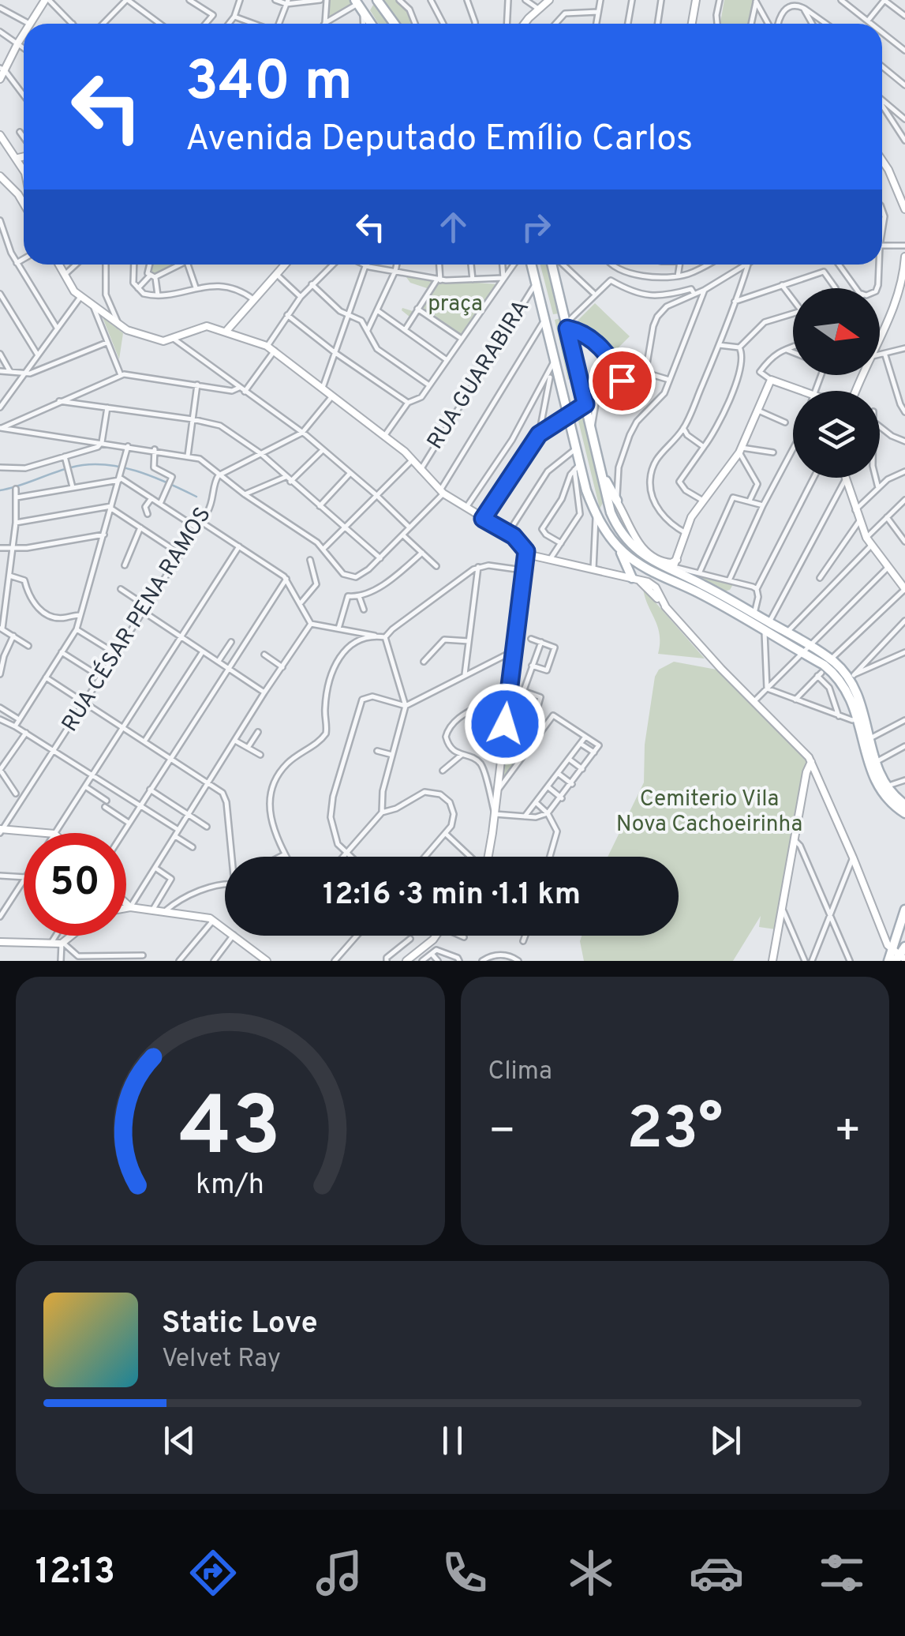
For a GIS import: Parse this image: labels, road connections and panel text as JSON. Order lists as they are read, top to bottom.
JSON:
{
  "streets": {
    "street": ["RUA GUARABIRA", "RUA CÉSAR PENA RAMOS"]
  },
  "parks": ["praça", "Cemiterio Vila Nova Cachoeirinha"],
  "north": "right",
  "page": {
    "turn": ["340 m", "Avenida Deputado Emílio Carlos"],
    "limit": "50",
    "trip": "12:16 · 3 min · 1.1 km",
    "tile": "Clima",
    "heat": ["−", "23°", "+"],
    "song": ["Static Love", "Velvet Ray"],
    "tabs": "12:13",
    "gauge": ["43", "km/h"]
  }
}
